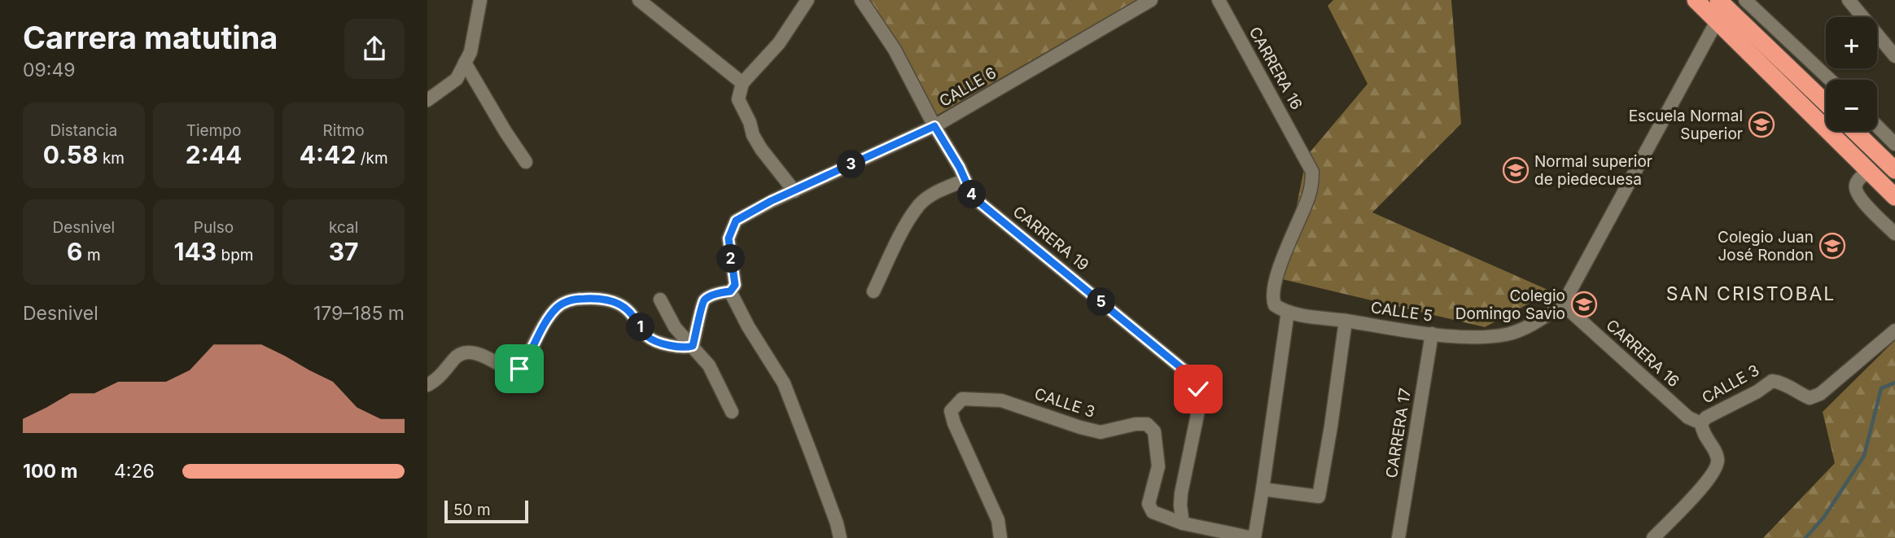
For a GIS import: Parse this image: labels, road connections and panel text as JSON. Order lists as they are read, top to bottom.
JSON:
{
  "streets": {
    "street": [
      "CARRERA 16",
      "CALLE 6",
      "CARRERA 19",
      "CALLE 5",
      "CALLE 3",
      "CARRERA 17"
    ]
  },
  "crossings": [
    ["CARRERA 16", "CALLE 5"],
    ["CARRERA 16", "CALLE 3"],
    ["CALLE 6", "CARRERA 19"],
    ["CARRERA 19", "CALLE 3"],
    ["CALLE 5", "CARRERA 17"]
  ],
  "districts": ["SAN CRISTOBAL"],
  "places": {
    "school or university": [
      "Escuela Normal Superior",
      "Normal superior de piedecuesa",
      "Colegio Juan José Rondon",
      "Colegio Domingo Savio"
    ]
  },
  "scale_bar": "50 m",
  "page": {
    "heading": ["Carrera matutina", "09:49"],
    "map_buttons": ["+", "−"],
    "stats": [
      ["Distancia", "0.58 km"],
      ["Tiempo", "2:44"],
      ["Ritmo", "4:42 /km"],
      ["Desnivel", "6 m"],
      ["Pulso", "143 bpm"],
      ["kcal", "37"]
    ],
    "pins": [
      "3",
      "4",
      "2",
      "5",
      "1"
    ],
    "chart": ["Desnivel", "179–185 m"],
    "list": [
      {
        "name": "100 m",
        "note": "4:26"
      }
    ],
    "scale": "50 m"
  }
}
